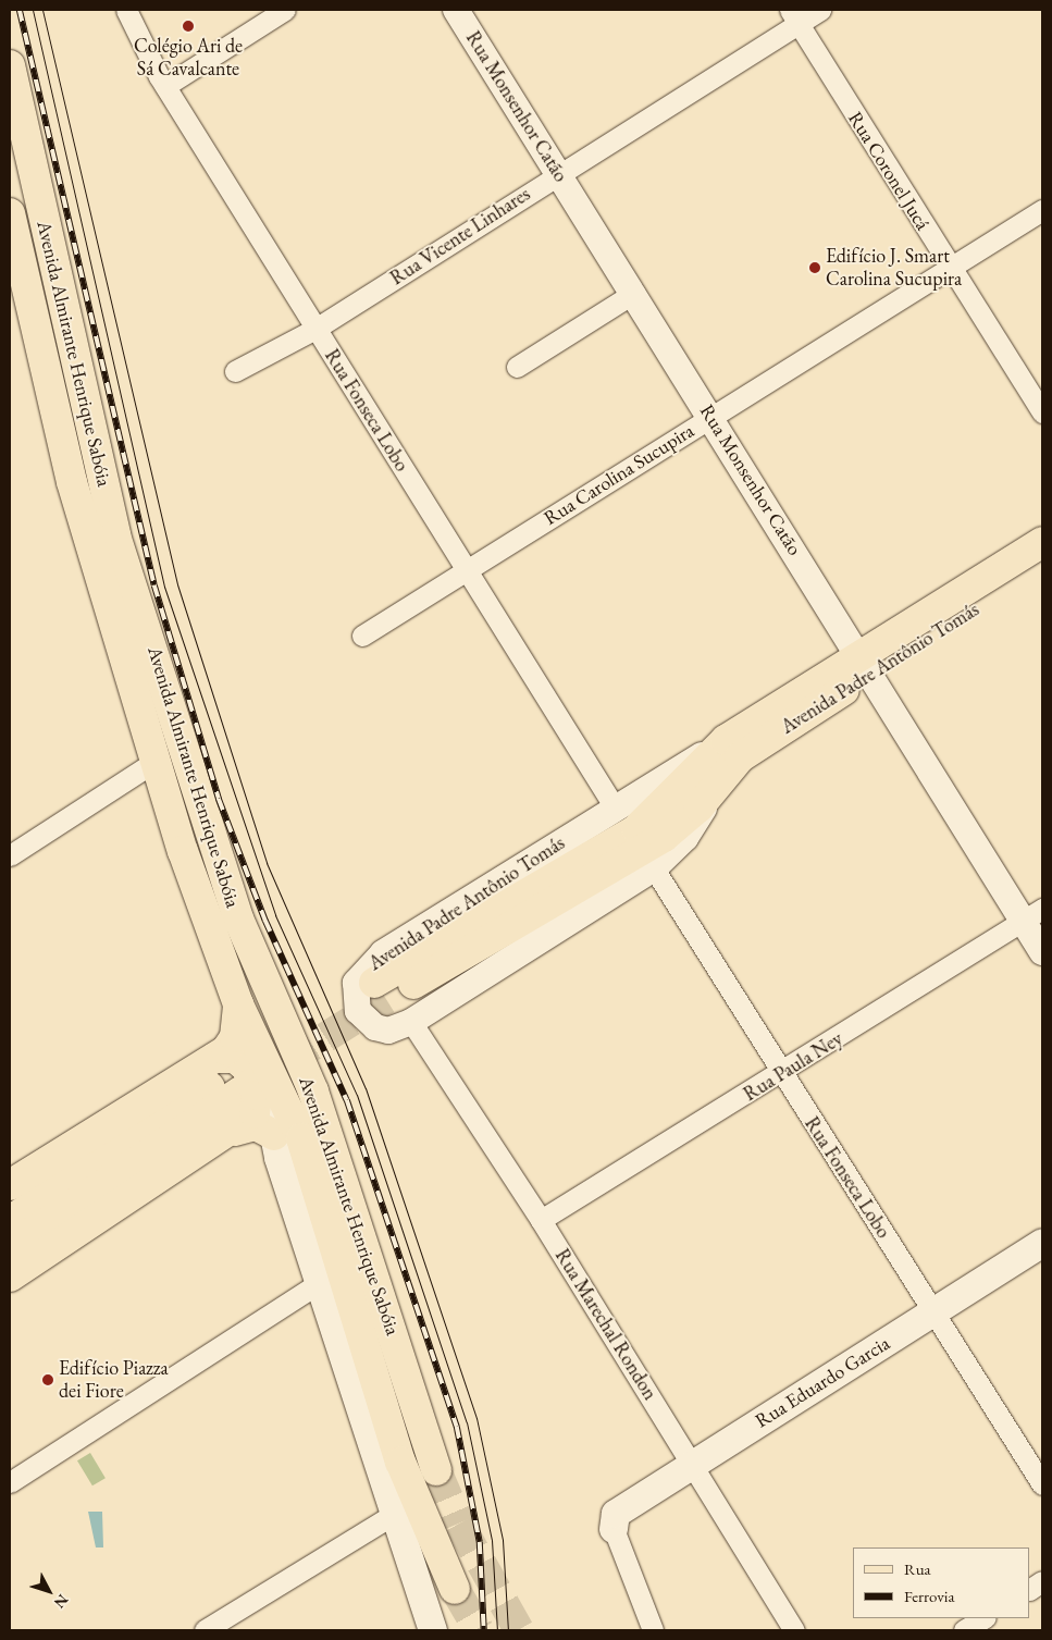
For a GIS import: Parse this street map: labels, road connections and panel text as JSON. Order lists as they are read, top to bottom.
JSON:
{
  "streets": {
    "main road": ["Avenida Almirante Henrique Sabóia", "Avenida Padre Antônio Tomás", "Rua Eduardo Garcia"],
    "street": [
      "Rua Monsenhor Catão",
      "Rua Coronel Jucá",
      "Rua Vicente Linhares",
      "Rua Fonseca Lobo",
      "Rua Carolina Sucupira",
      "Rua Paula Ney",
      "Rua Marechal Rondon"
    ]
  },
  "crossings": [
    ["Rua Monsenhor Catão", "Rua Vicente Linhares"],
    ["Rua Monsenhor Catão", "Rua Carolina Sucupira"],
    ["Rua Monsenhor Catão", "Avenida Padre Antônio Tomás"],
    ["Rua Monsenhor Catão", "Rua Paula Ney"],
    ["Rua Coronel Jucá", "Rua Vicente Linhares"],
    ["Rua Coronel Jucá", "Rua Carolina Sucupira"],
    ["Rua Vicente Linhares", "Rua Fonseca Lobo"],
    ["Rua Fonseca Lobo", "Rua Carolina Sucupira"],
    ["Rua Fonseca Lobo", "Avenida Padre Antônio Tomás"],
    ["Rua Fonseca Lobo", "Rua Paula Ney"],
    ["Rua Fonseca Lobo", "Rua Eduardo Garcia"],
    ["Avenida Padre Antônio Tomás", "Rua Marechal Rondon"],
    ["Rua Paula Ney", "Rua Marechal Rondon"],
    ["Rua Marechal Rondon", "Rua Eduardo Garcia"]
  ],
  "places": ["Colégio Ari de Sá Cavalcante", "Edifício J. Smart Carolina Sucupira", "Edifício Piazza dei Fiore"],
  "legend": ["Rua", "Ferrovia"],
  "north": "bottom right"
}
